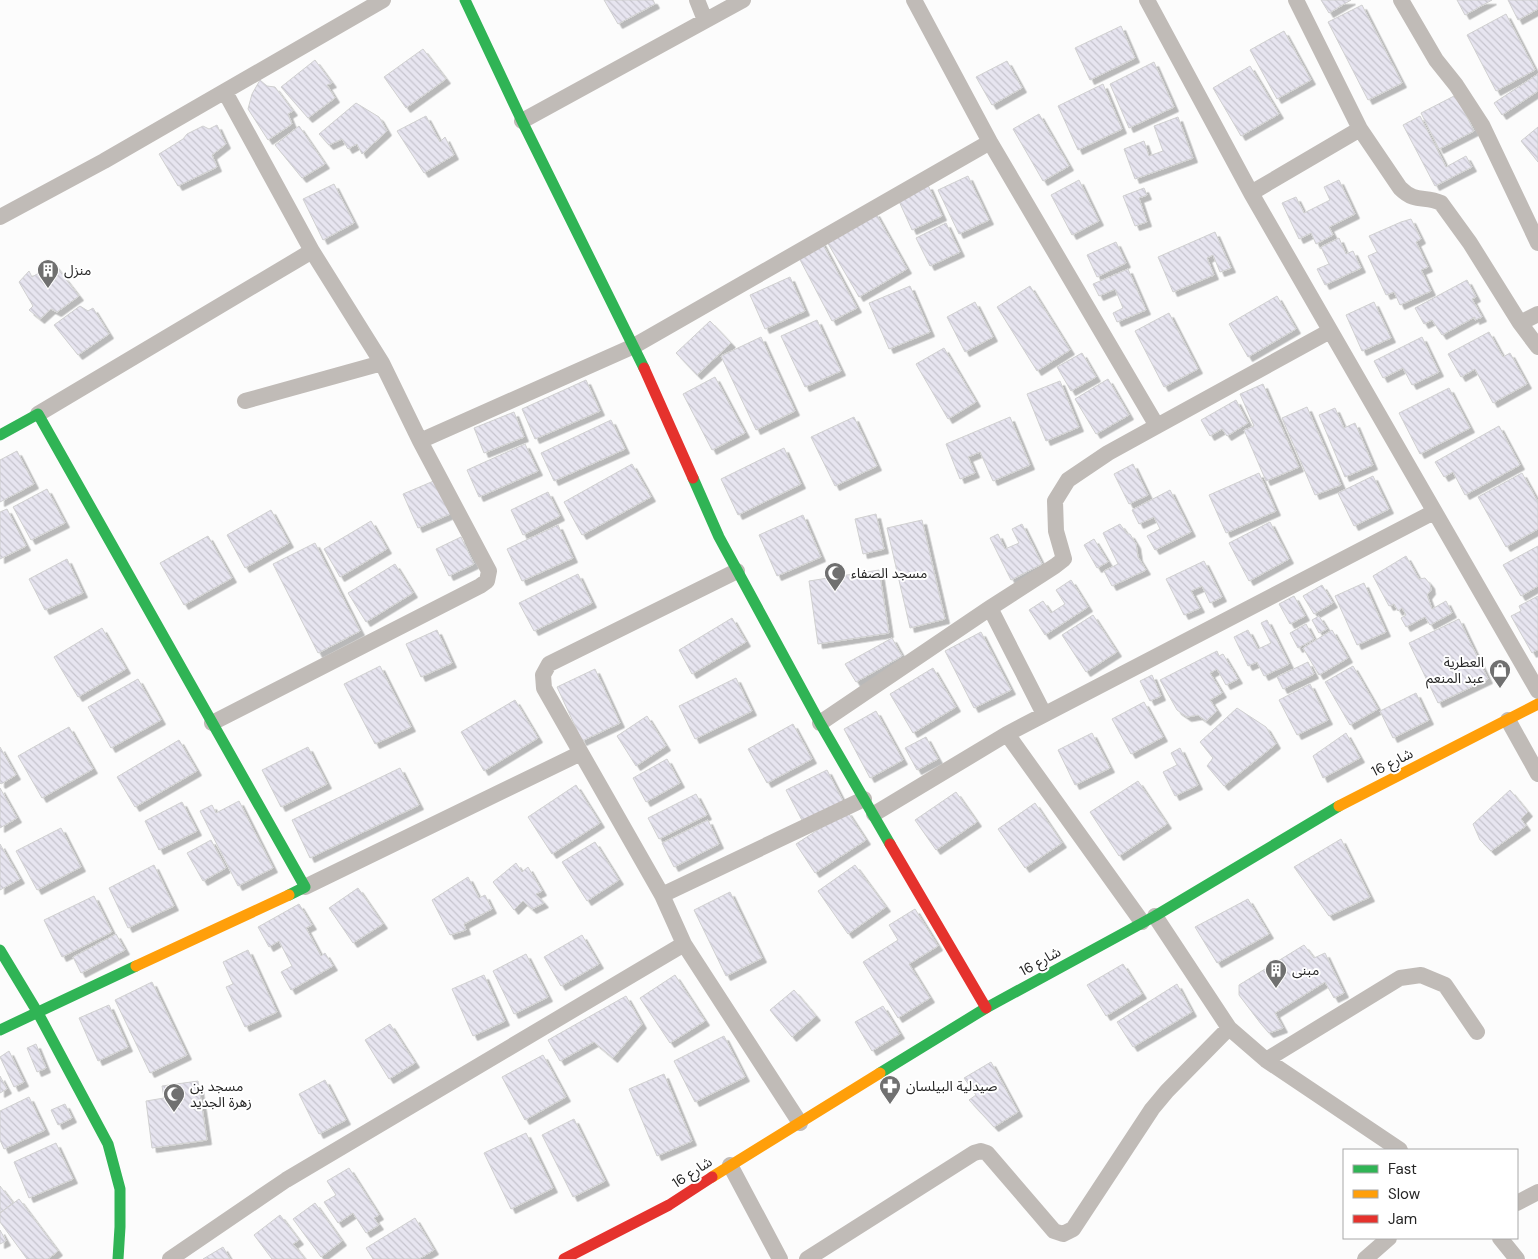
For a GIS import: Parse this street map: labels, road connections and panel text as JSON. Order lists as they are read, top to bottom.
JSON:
{
  "streets": {
    "street": ["شارع 16"]
  },
  "places": {
    "building": ["منزل", "مبنى"],
    "mosque": ["مسجد الصفاء", "مسجد بن زهرة الجديد"],
    "shop": ["العطرية عبد المنعم"],
    "pharmacy": ["صيدلية البيلسان"]
  },
  "legend": ["Fast", "Slow", "Jam"]
}
